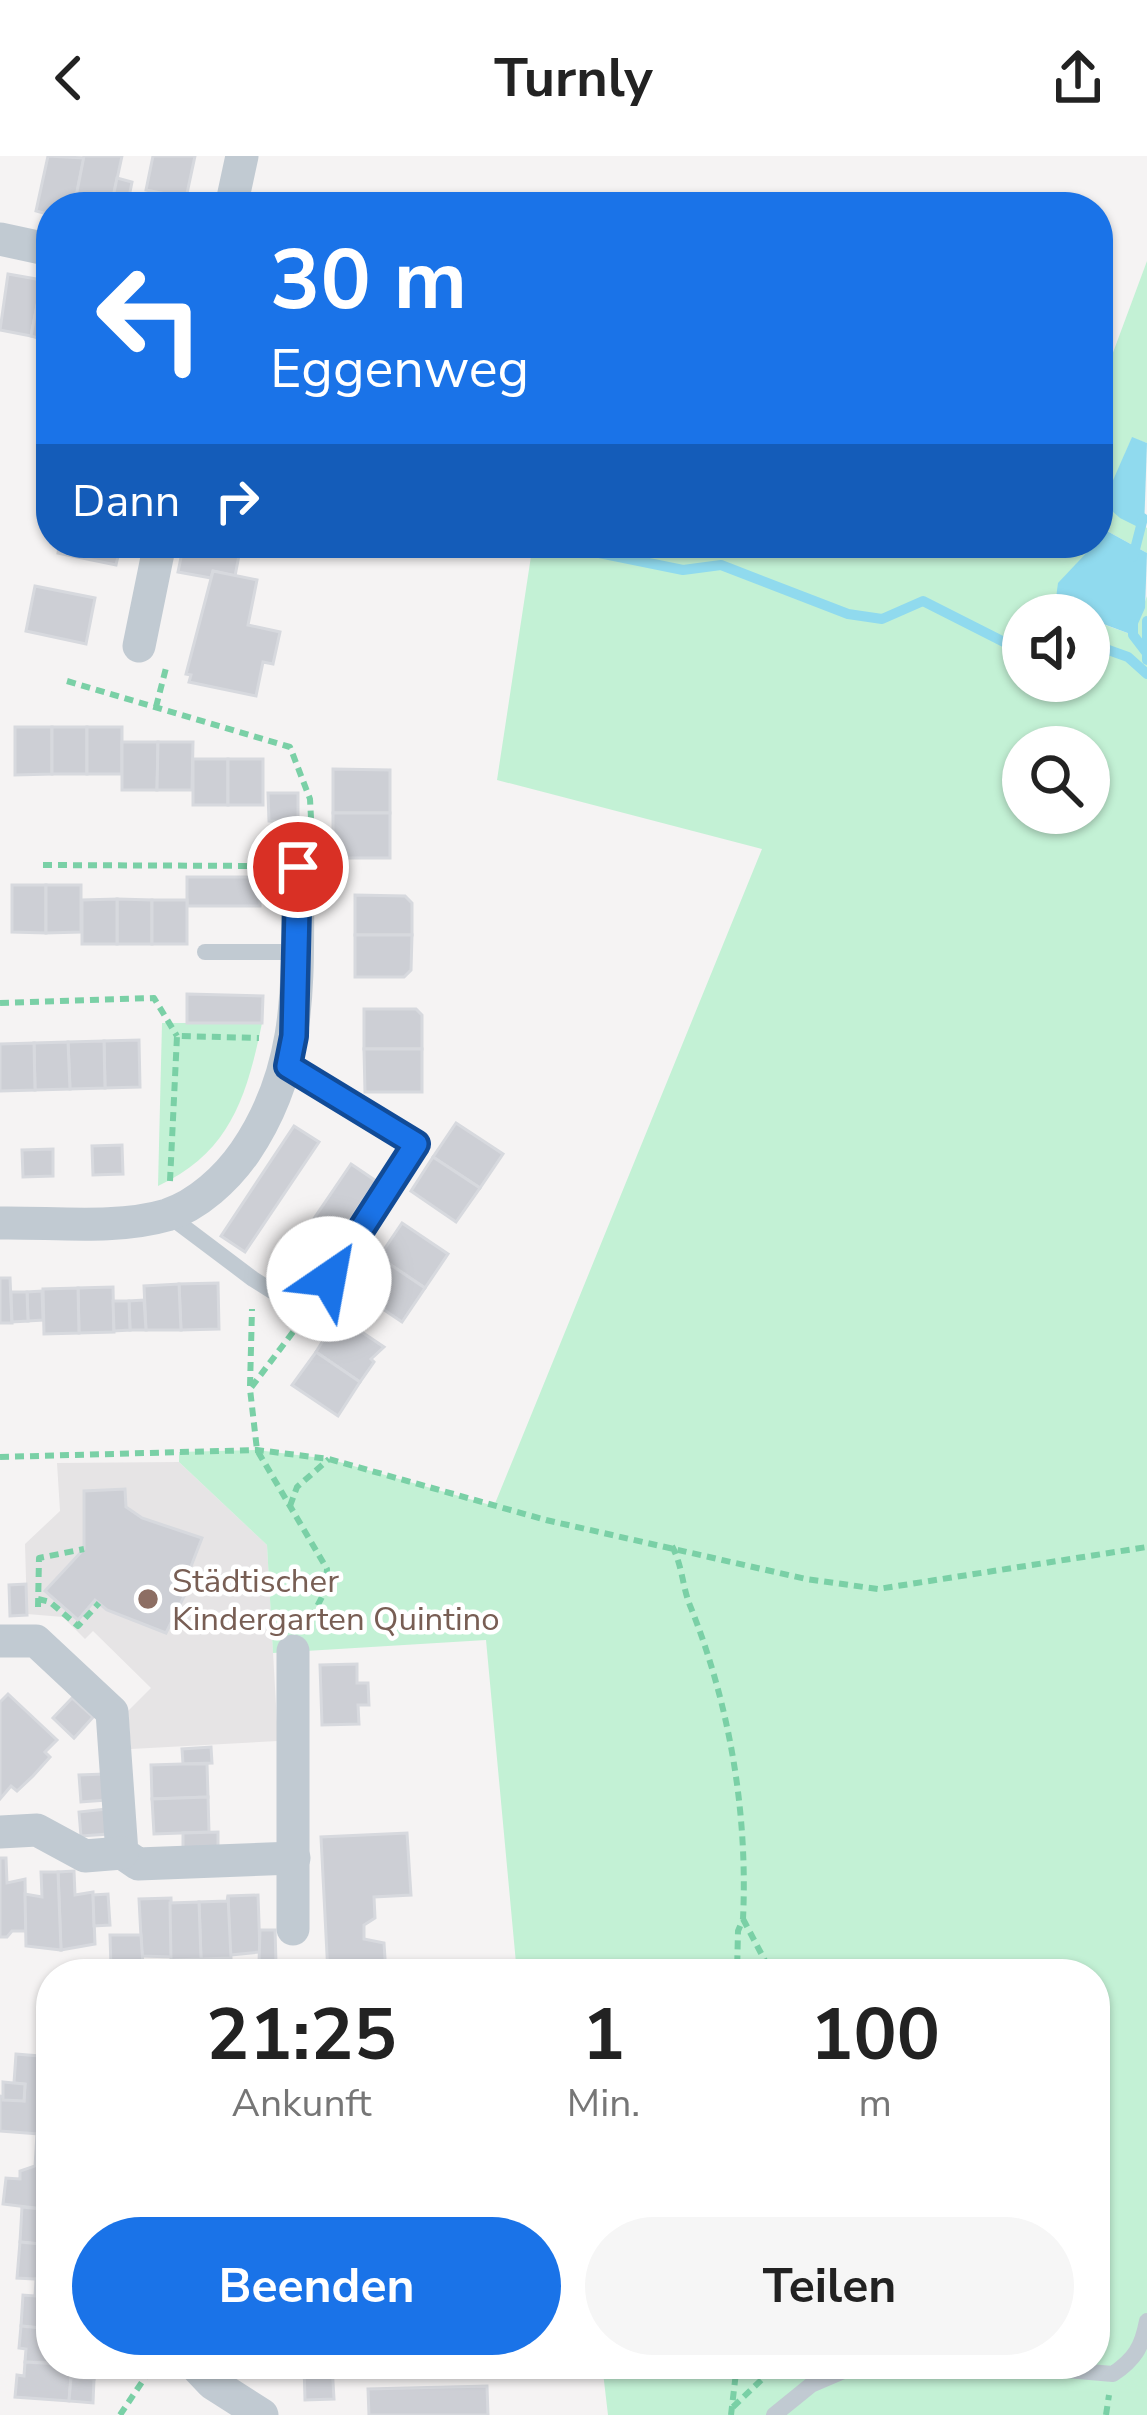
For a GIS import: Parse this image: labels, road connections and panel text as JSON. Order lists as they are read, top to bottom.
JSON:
{
  "places": ["Städtischer Kindergarten Quintino"],
  "page": {
    "header": "Turnly",
    "turn": ["30 m", "Eggenweg"],
    "then": "Dann",
    "eta": [
      "21:25",
      "Ankunft",
      "1",
      "Min.",
      "100",
      "m"
    ],
    "buttons": ["Beenden", "Teilen"]
  }
}
